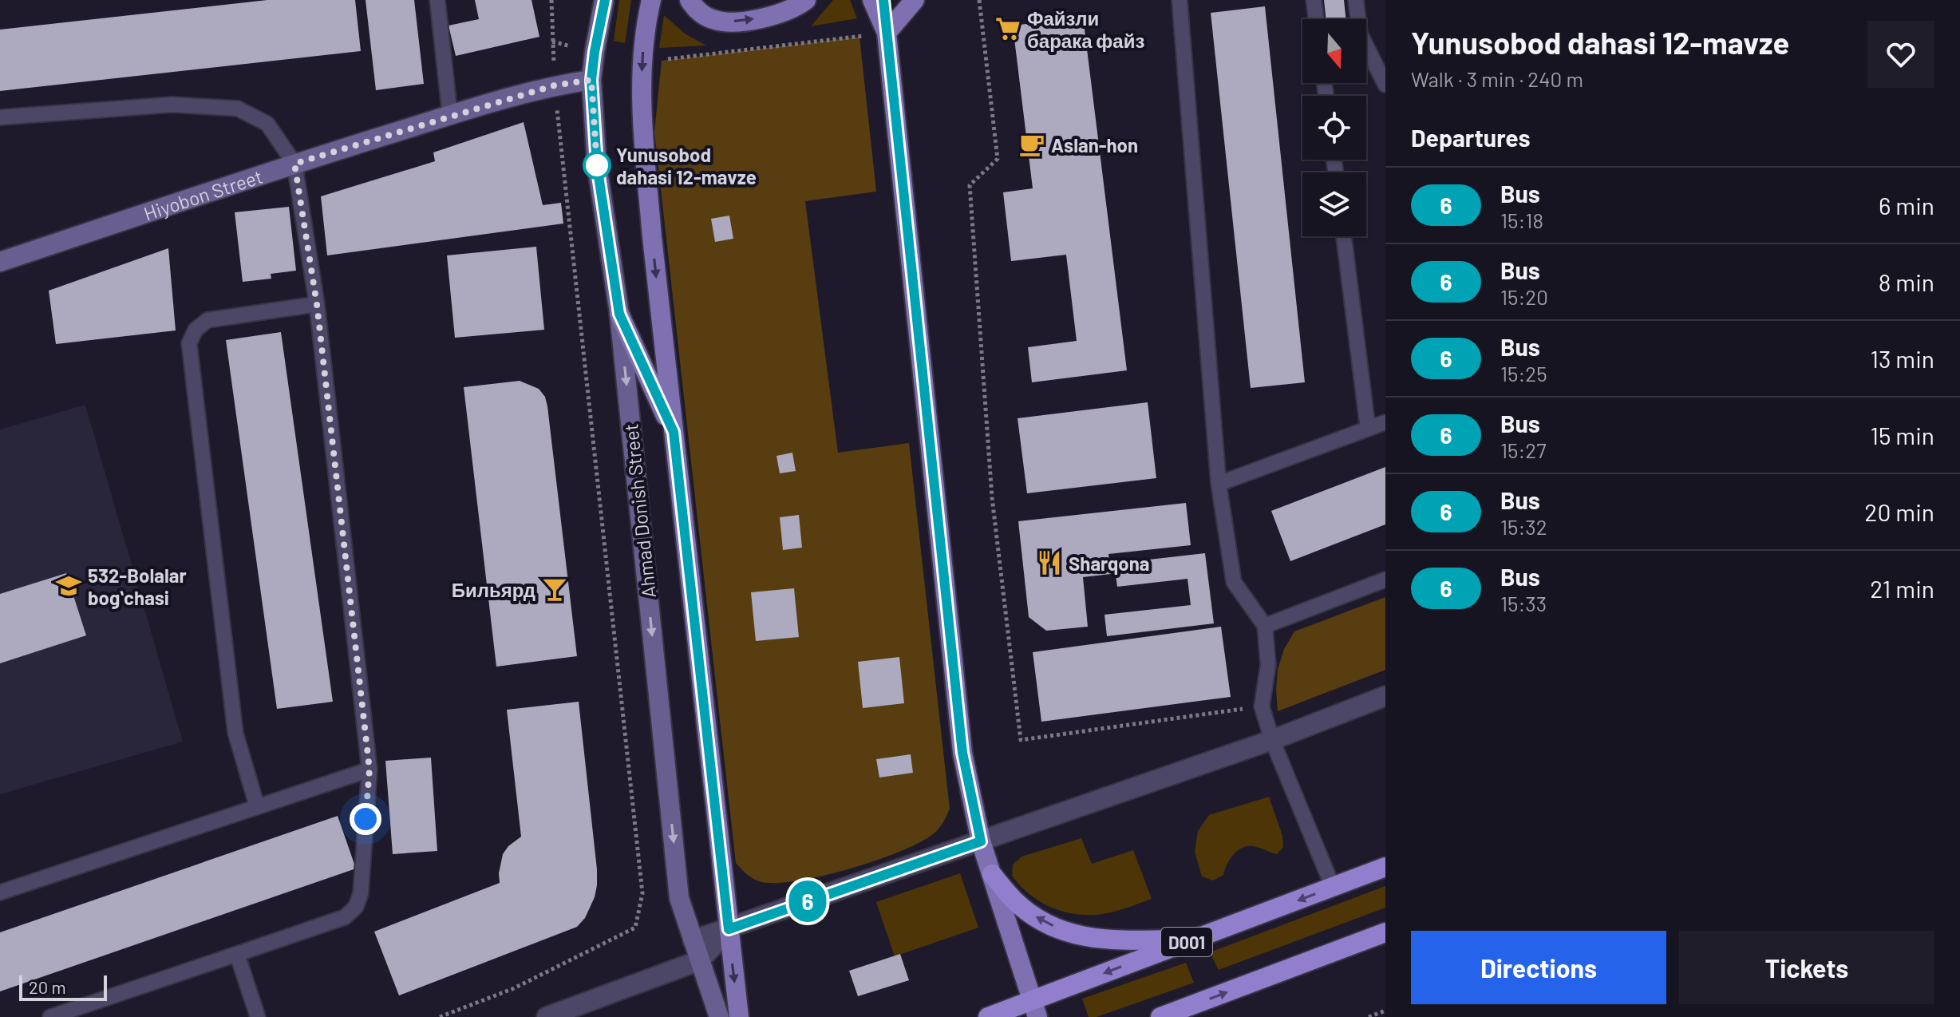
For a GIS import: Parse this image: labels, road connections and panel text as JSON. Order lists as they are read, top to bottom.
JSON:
{
  "streets": {
    "highway": ["D001"],
    "street": ["Hiyobon Street", "Ahmad Donish Street"]
  },
  "crossings": [
    ["Hiyobon Street", "Ahmad Donish Street"]
  ],
  "one_way": ["Ahmad Donish Street"],
  "places": {
    "supermarket": ["Файзли барака файз"],
    "cafe": ["Aslan-hon"],
    "other": ["Yunusobod dahasi 12-mavze"],
    "restaurant": ["Sharqona"],
    "school or university": ["532-Bolalar bogʻchasi"],
    "bar": ["Бильярд"]
  },
  "lines": ["bus line 6"],
  "scale_bar": "20 m",
  "north": "bottom",
  "page": {
    "on_map": "6",
    "heading": [
      ["Yunusobod dahasi 12-mavze", "Walk · 3 min · 240 m"],
      "Departures"
    ],
    "list": [
      {
        "mark": "6",
        "name": "Bus",
        "note": "15:18",
        "value": "6 min"
      },
      {
        "mark": "6",
        "name": "Bus",
        "note": "15:20",
        "value": "8 min"
      },
      {
        "mark": "6",
        "name": "Bus",
        "note": "15:25",
        "value": "13 min"
      },
      {
        "mark": "6",
        "name": "Bus",
        "note": "15:27",
        "value": "15 min"
      },
      {
        "mark": "6",
        "name": "Bus",
        "note": "15:32",
        "value": "20 min"
      },
      {
        "mark": "6",
        "name": "Bus",
        "note": "15:33",
        "value": "21 min"
      }
    ],
    "buttons": ["Directions", "Tickets"],
    "scale": "20 m"
  }
}
